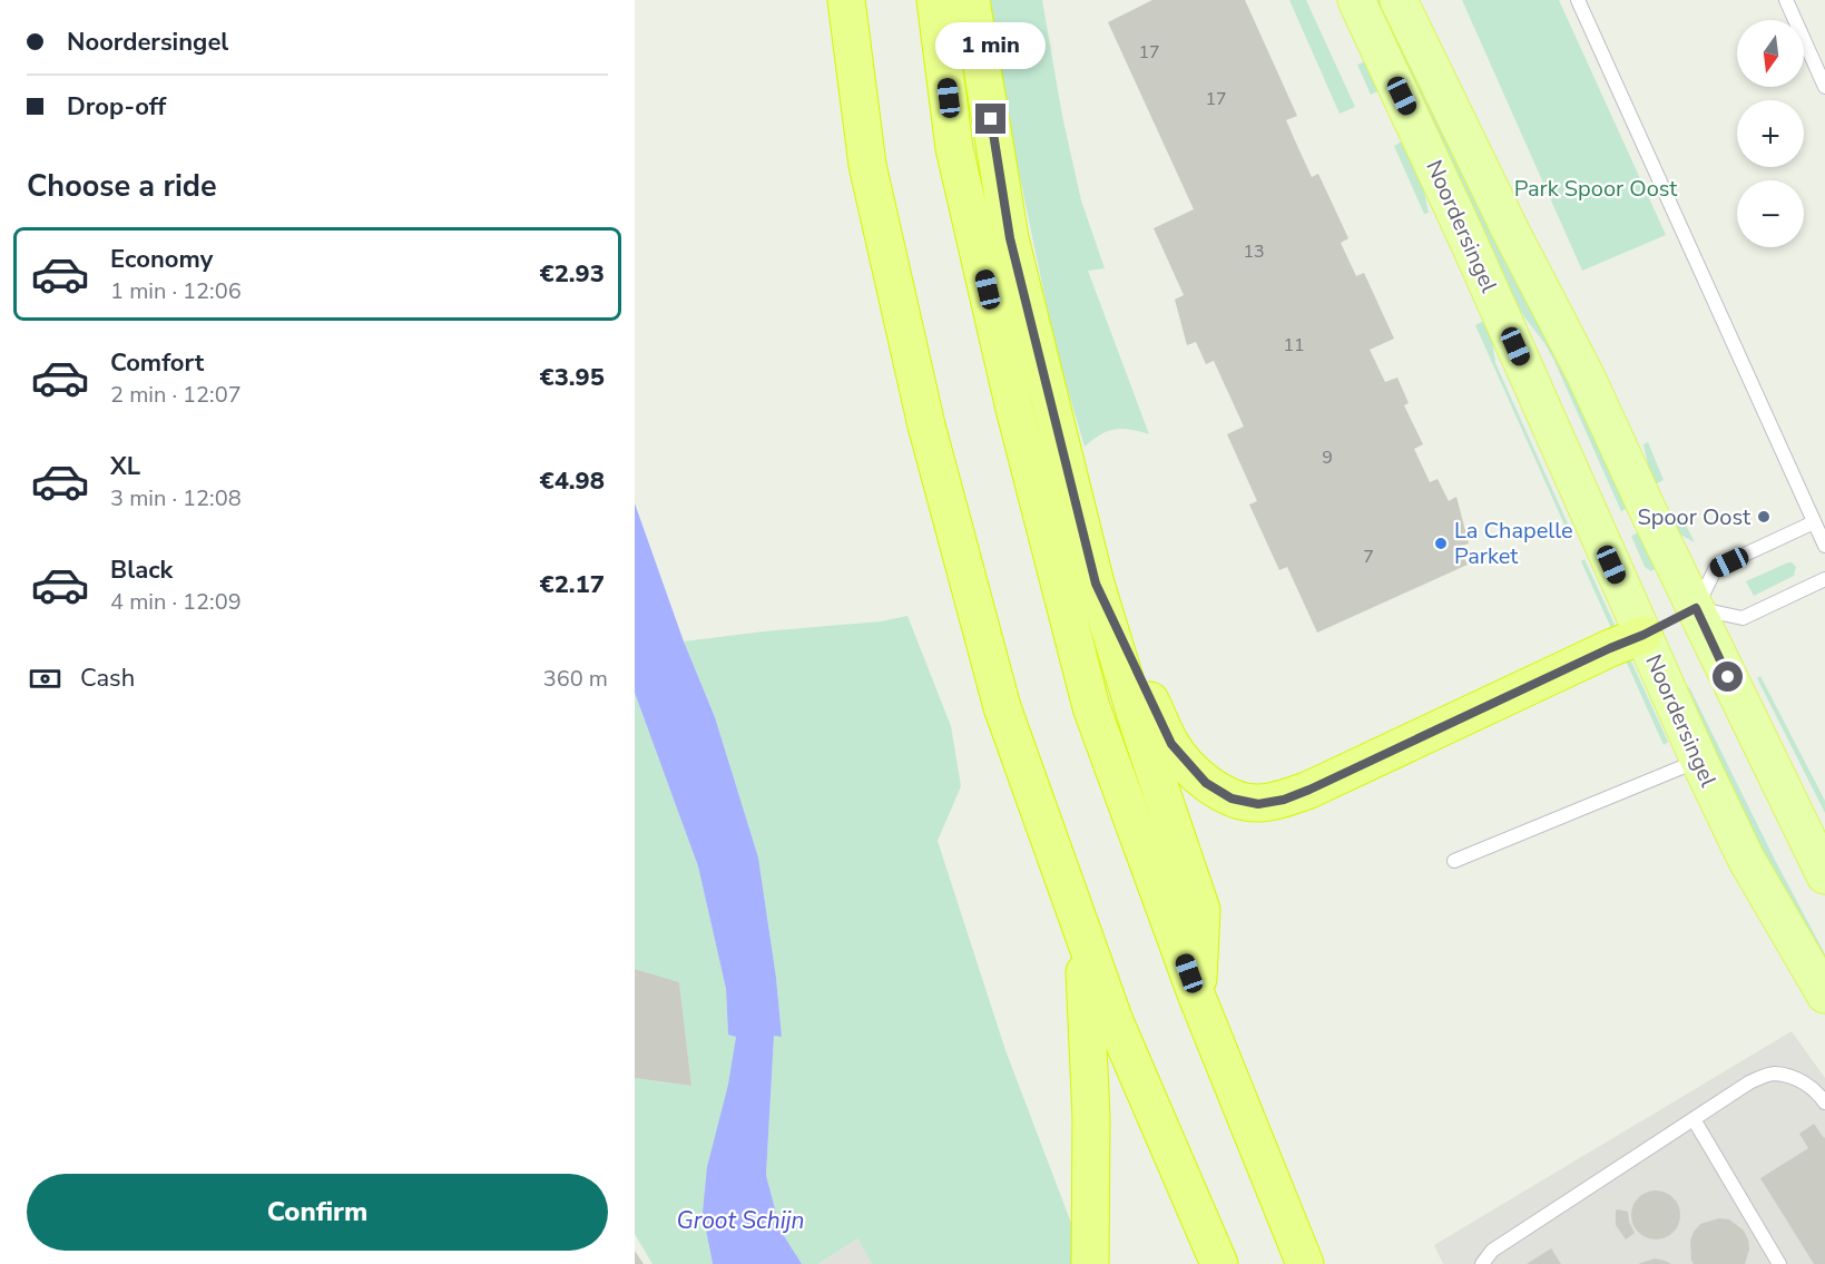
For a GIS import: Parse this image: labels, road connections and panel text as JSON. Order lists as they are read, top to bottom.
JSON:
{
  "streets": {
    "main road": ["Noordersingel"]
  },
  "water": ["Groot Schijn"],
  "parks": ["Park Spoor Oost"],
  "places": ["Spoor Oost", "La Chapelle Parket"],
  "house_numbers": [
    "17",
    "17",
    "13",
    "11",
    "9",
    "7"
  ],
  "north": "bottom",
  "page": {
    "banner": ["Noordersingel", "Drop-off"],
    "map_buttons": ["+", "−"],
    "bubble": "1 min",
    "heading": "Choose a ride",
    "list": [
      {
        "name": "Economy",
        "note": "1 min · 12:06",
        "value": "€2.93"
      },
      {
        "name": "Comfort",
        "note": "2 min · 12:07",
        "value": "€3.95"
      },
      {
        "name": "XL",
        "note": "3 min · 12:08",
        "value": "€4.98"
      },
      {
        "name": "Black",
        "note": "4 min · 12:09",
        "value": "€2.17"
      }
    ],
    "pay": ["Cash", "360 m"],
    "buttons": "Confirm"
  }
}
